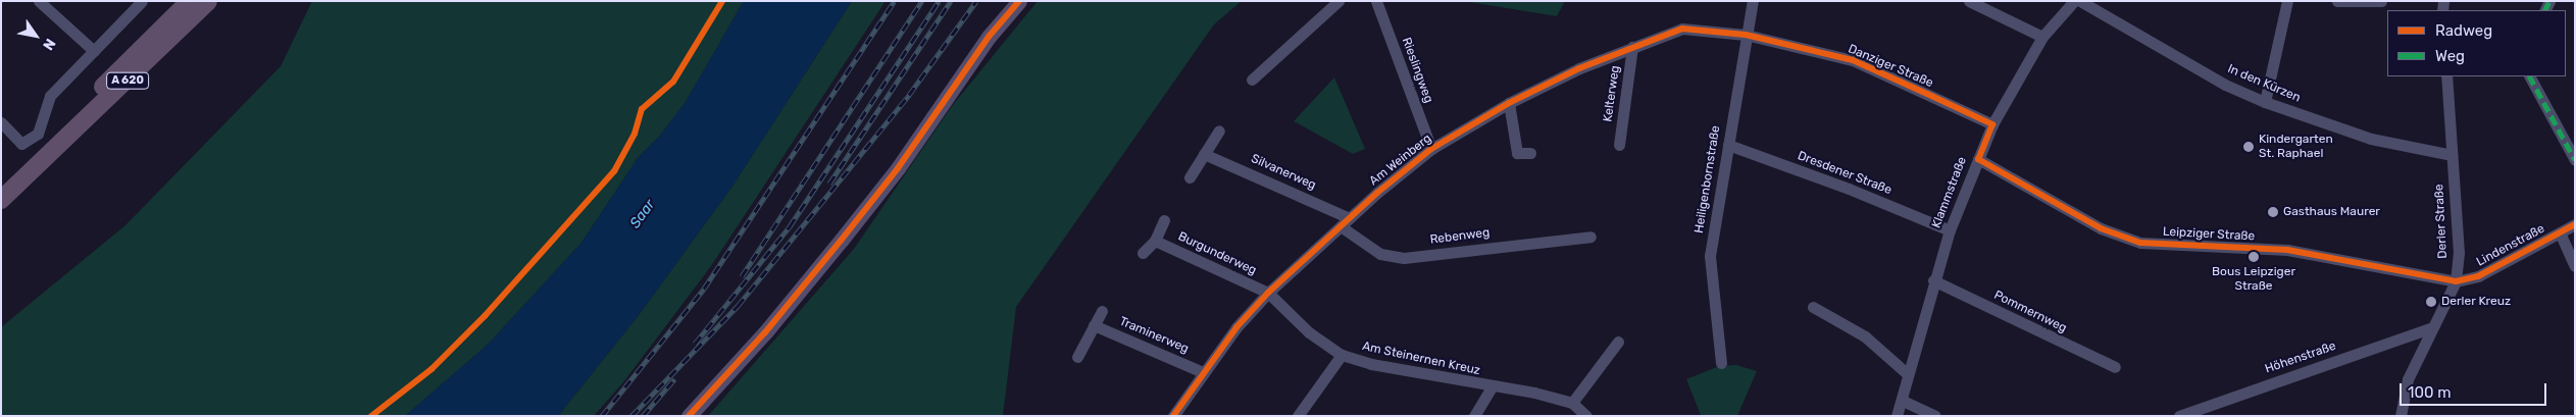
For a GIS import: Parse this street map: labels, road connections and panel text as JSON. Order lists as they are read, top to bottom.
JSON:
{
  "streets": {
    "highway": ["A 620"],
    "street": [
      "Danziger Straße",
      "Rieslingweg",
      "In den Kürzen",
      "Kelterweg",
      "Am Weinberg",
      "Silvanerweg",
      "Dresdener Straße",
      "Heiligenbornstraße",
      "Klammstraße",
      "Derler Straße",
      "Leipziger Straße",
      "Rebenweg",
      "Lindenstraße",
      "Burgunderweg",
      "Pommernweg",
      "Traminerweg",
      "Höhenstraße",
      "Am Steinernen Kreuz"
    ]
  },
  "crossings": [
    ["Danziger Straße", "Am Weinberg"],
    ["Danziger Straße", "Heiligenbornstraße"],
    ["Danziger Straße", "Klammstraße"],
    ["Rieslingweg", "Am Weinberg"],
    ["In den Kürzen", "Derler Straße"],
    ["Kelterweg", "Am Weinberg"],
    ["Am Weinberg", "Silvanerweg"],
    ["Am Weinberg", "Heiligenbornstraße"],
    ["Am Weinberg", "Rebenweg"],
    ["Am Weinberg", "Burgunderweg"],
    ["Am Weinberg", "Traminerweg"],
    ["Am Weinberg", "Am Steinernen Kreuz"],
    ["Dresdener Straße", "Heiligenbornstraße"],
    ["Dresdener Straße", "Klammstraße"],
    ["Klammstraße", "Leipziger Straße"],
    ["Klammstraße", "Pommernweg"],
    ["Derler Straße", "Leipziger Straße"],
    ["Derler Straße", "Lindenstraße"],
    ["Derler Straße", "Höhenstraße"],
    ["Leipziger Straße", "Lindenstraße"],
    ["Burgunderweg", "Am Steinernen Kreuz"]
  ],
  "water": ["Saar"],
  "places": [
    "Kindergarten St. Raphael",
    "Gasthaus Maurer",
    "Bous Leipziger Straße",
    "Derler Kreuz"
  ],
  "legend": ["Radweg", "Weg"],
  "scale_bar": "100 m",
  "north": "bottom right"
}
